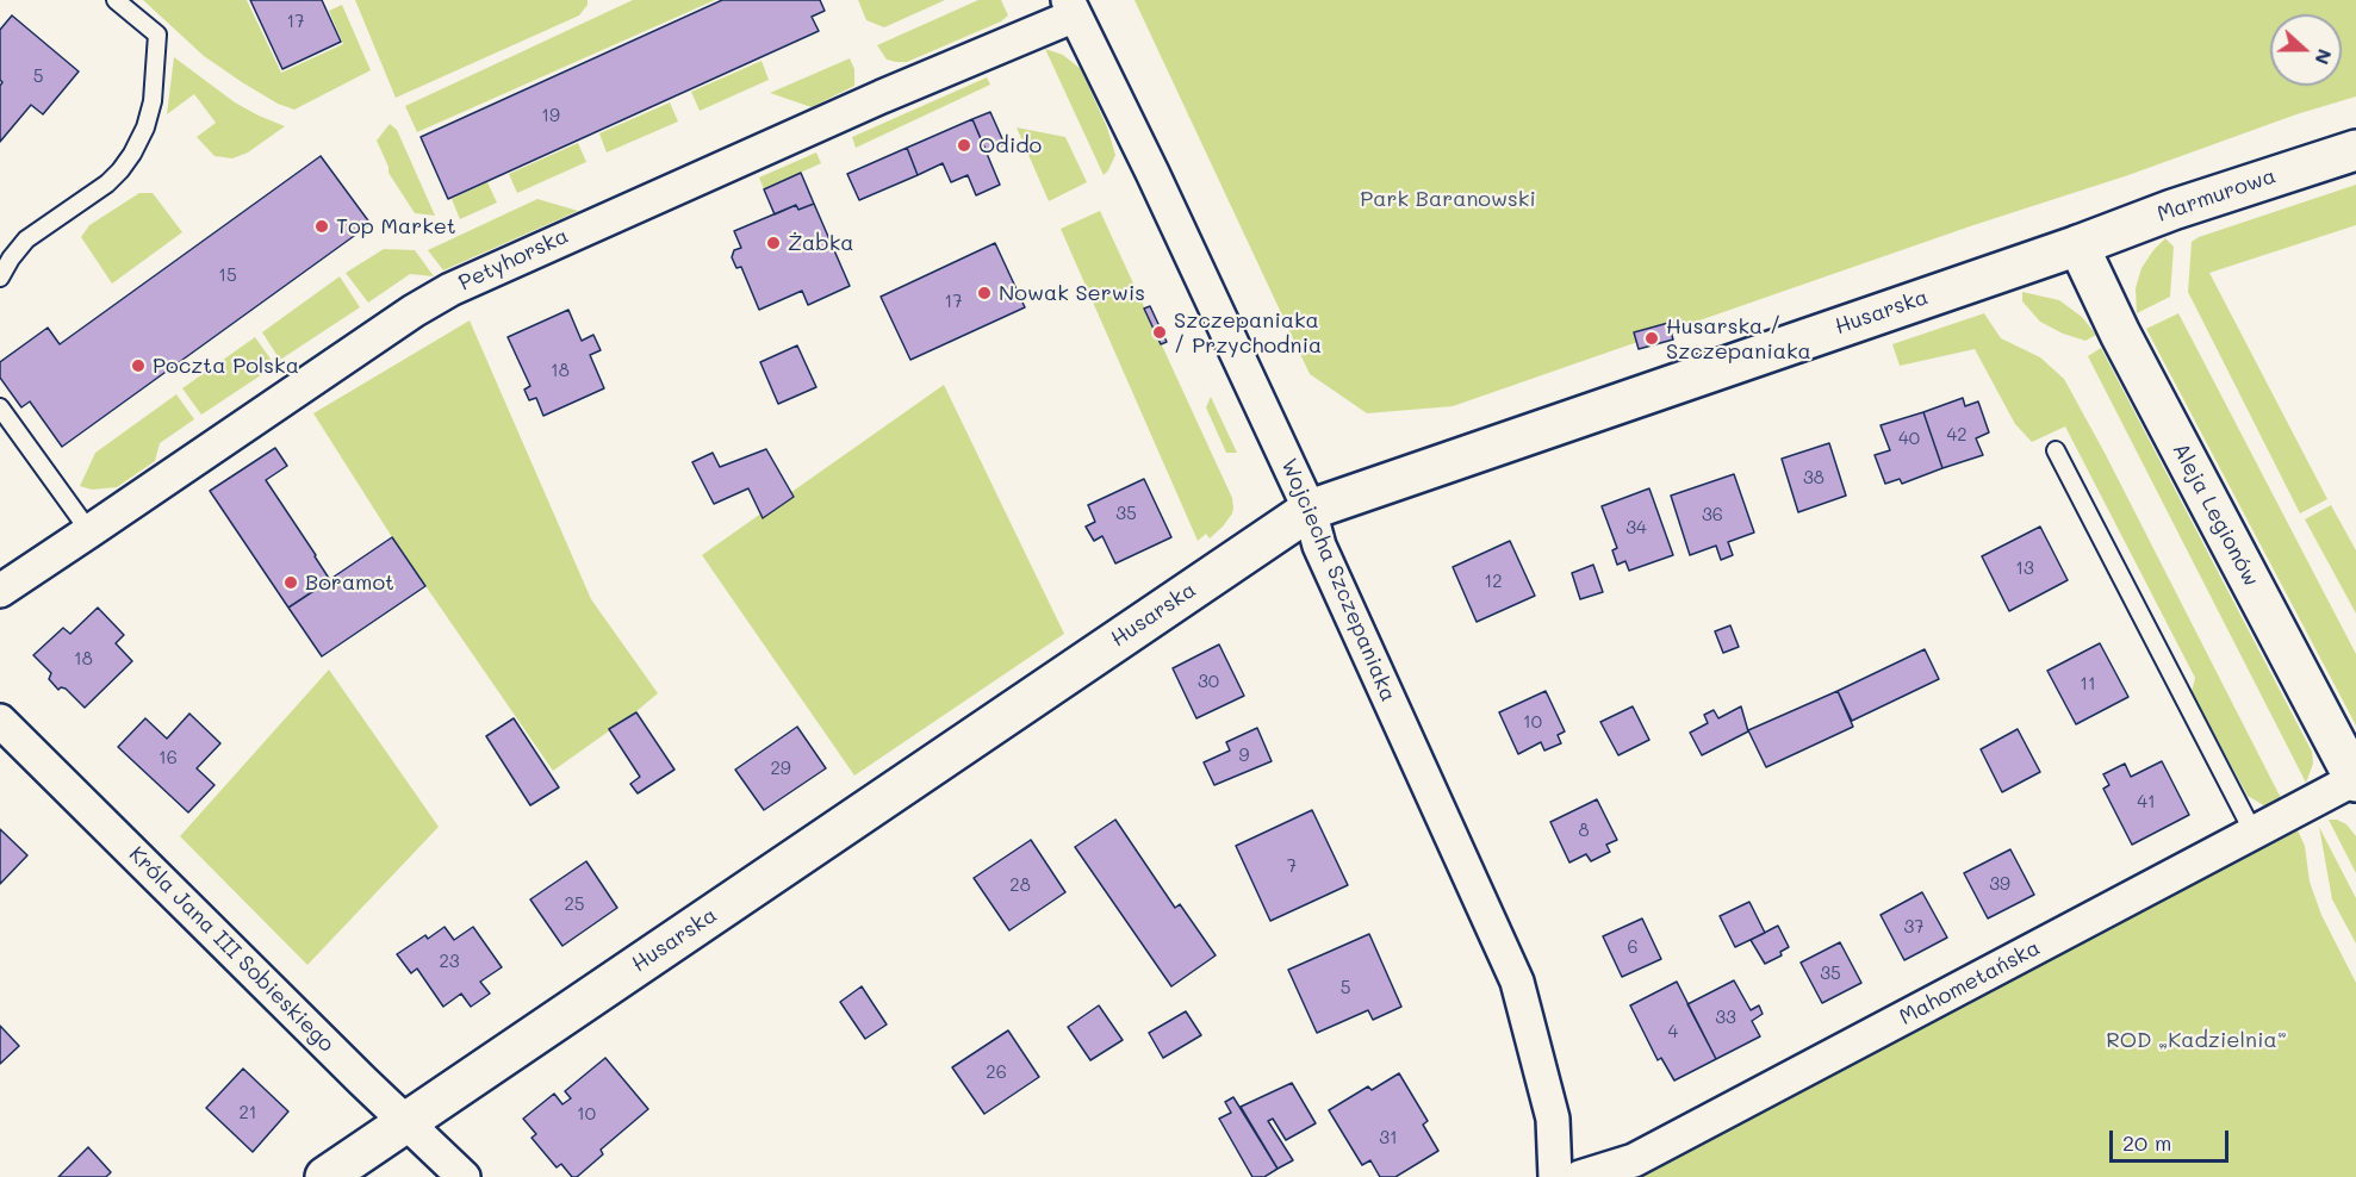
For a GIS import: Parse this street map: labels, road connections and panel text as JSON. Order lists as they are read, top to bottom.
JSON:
{
  "streets": {
    "main road": ["Marmurowa", "Husarska", "Aleja Legionów"],
    "street": [
      "Petyhorska",
      "Wojciecha Szczepaniaka",
      "Króla Jana III Sobieskiego",
      "Mahometańska"
    ]
  },
  "crossings": [
    ["Marmurowa", "Husarska"],
    ["Marmurowa", "Aleja Legionów"],
    ["Petyhorska", "Wojciecha Szczepaniaka"],
    ["Husarska", "Aleja Legionów"],
    ["Husarska", "Wojciecha Szczepaniaka"],
    ["Husarska", "Króla Jana III Sobieskiego"],
    ["Aleja Legionów", "Mahometańska"]
  ],
  "parks": ["Park Baranowski", "ROD „Kadzielnia”"],
  "places": [
    "Odido",
    "Top Market",
    "Żabka",
    "Nowak Serwis",
    "Szczepaniaka / Przychodnia",
    "Husarska / Szczepaniaka",
    "Poczta Polska",
    "Boramot"
  ],
  "house_numbers": [
    "17",
    "5",
    "19",
    "15",
    "17",
    "18",
    "42",
    "40",
    "38",
    "35",
    "36",
    "34",
    "13",
    "12",
    "18",
    "30",
    "11",
    "10",
    "9",
    "16",
    "29",
    "41",
    "8",
    "7",
    "39",
    "28",
    "25",
    "37",
    "6",
    "23",
    "35",
    "5",
    "33",
    "4",
    "26",
    "21",
    "10",
    "31"
  ],
  "scale_bar": "20 m",
  "north": "right"
}
